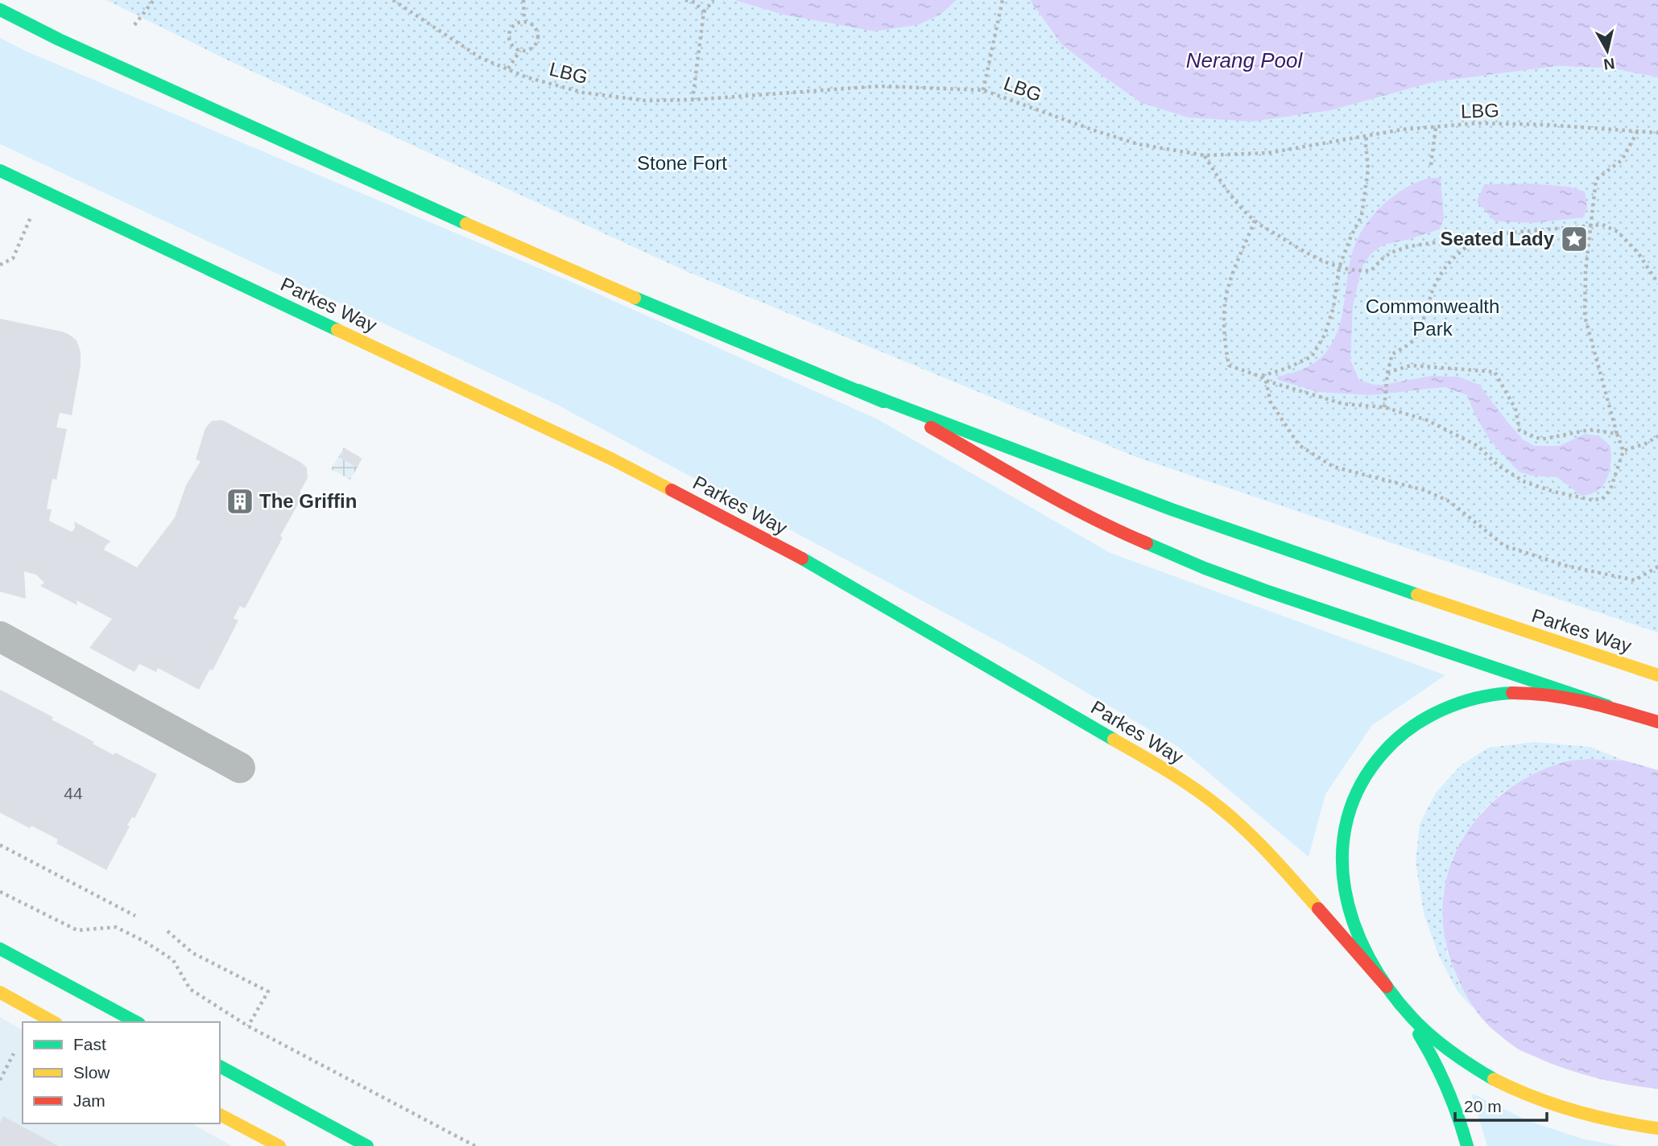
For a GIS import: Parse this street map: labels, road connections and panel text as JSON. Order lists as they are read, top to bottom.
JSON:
{
  "streets": {
    "main road": ["Parkes Way"],
    "path": ["LBG"]
  },
  "water": ["Nerang Pool"],
  "parks": ["Stone Fort", "Commonwealth Park"],
  "places": {
    "place": ["Seated Lady"],
    "building": ["The Griffin"]
  },
  "house_numbers": ["44"],
  "legend": ["Fast", "Slow", "Jam"],
  "scale_bar": "20 m",
  "north": "bottom"
}
